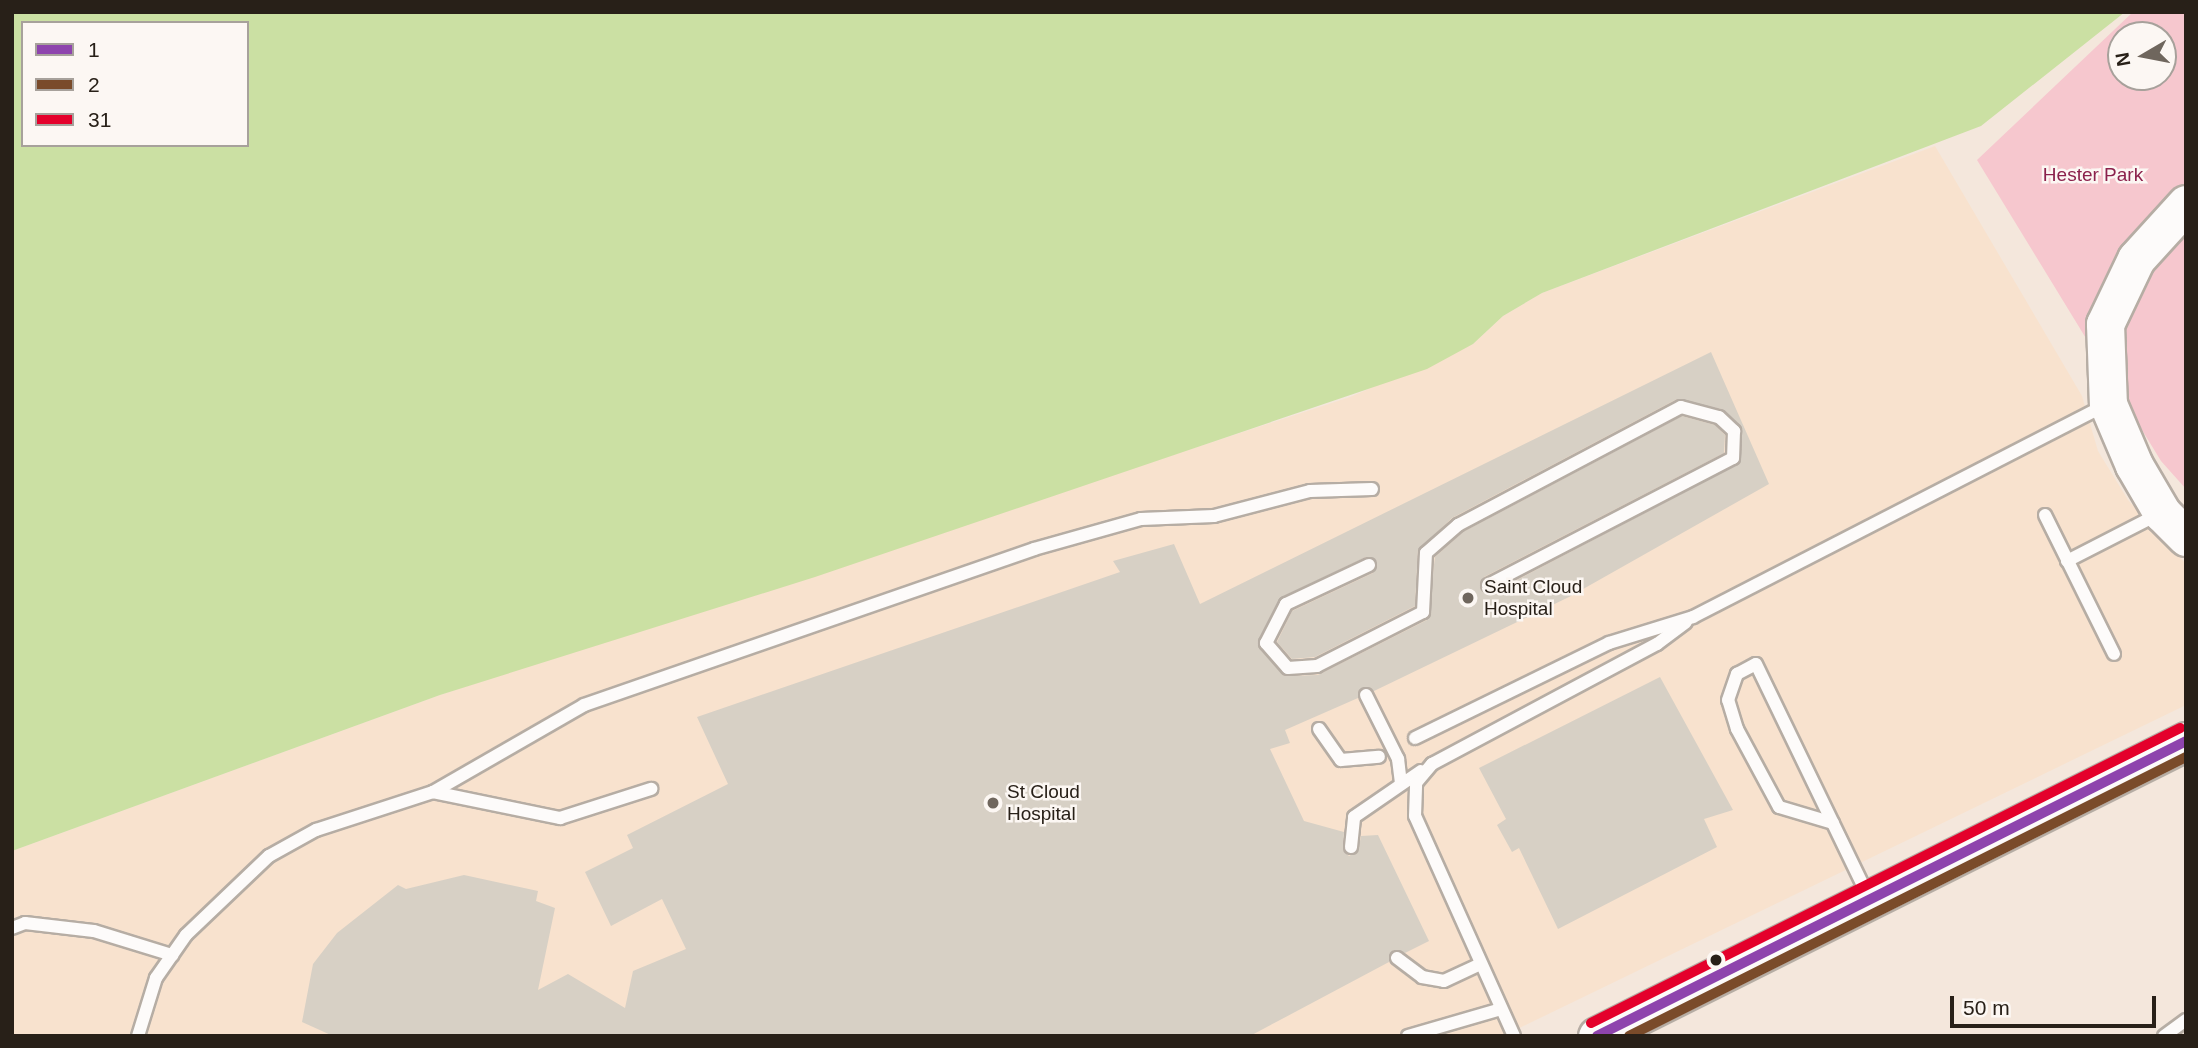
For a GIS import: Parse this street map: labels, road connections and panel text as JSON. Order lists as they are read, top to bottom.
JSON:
{
  "parks": ["Hester Park"],
  "places": ["Saint Cloud Hospital", "St Cloud Hospital"],
  "lines": ["transit line 31", "transit line 1", "transit line 2"],
  "legend": ["1", "2", "31"],
  "scale_bar": "50 m",
  "north": "left"
}
